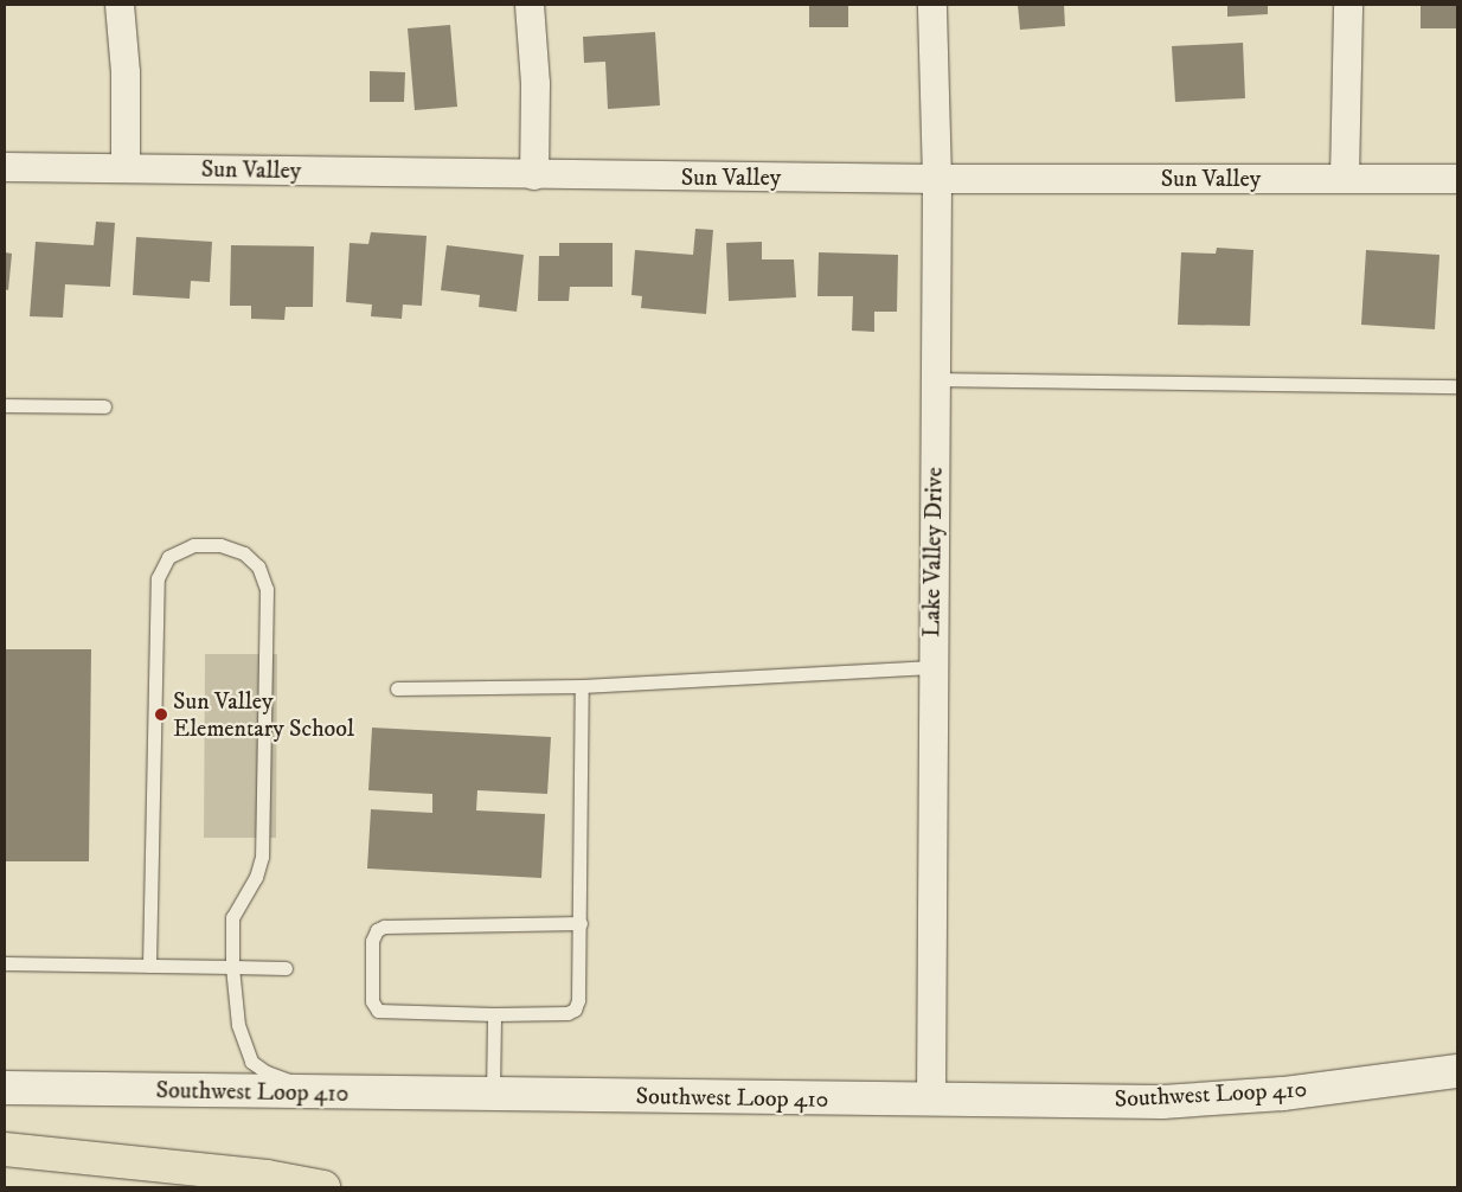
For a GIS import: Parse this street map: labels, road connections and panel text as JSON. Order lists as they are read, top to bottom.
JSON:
{
  "streets": {
    "main road": ["Southwest Loop 410"],
    "street": ["Sun Valley", "Lake Valley Drive"]
  },
  "crossings": [
    ["Sun Valley", "Lake Valley Drive"],
    ["Lake Valley Drive", "Southwest Loop 410"]
  ],
  "places": ["Sun Valley Elementary School"]
}
